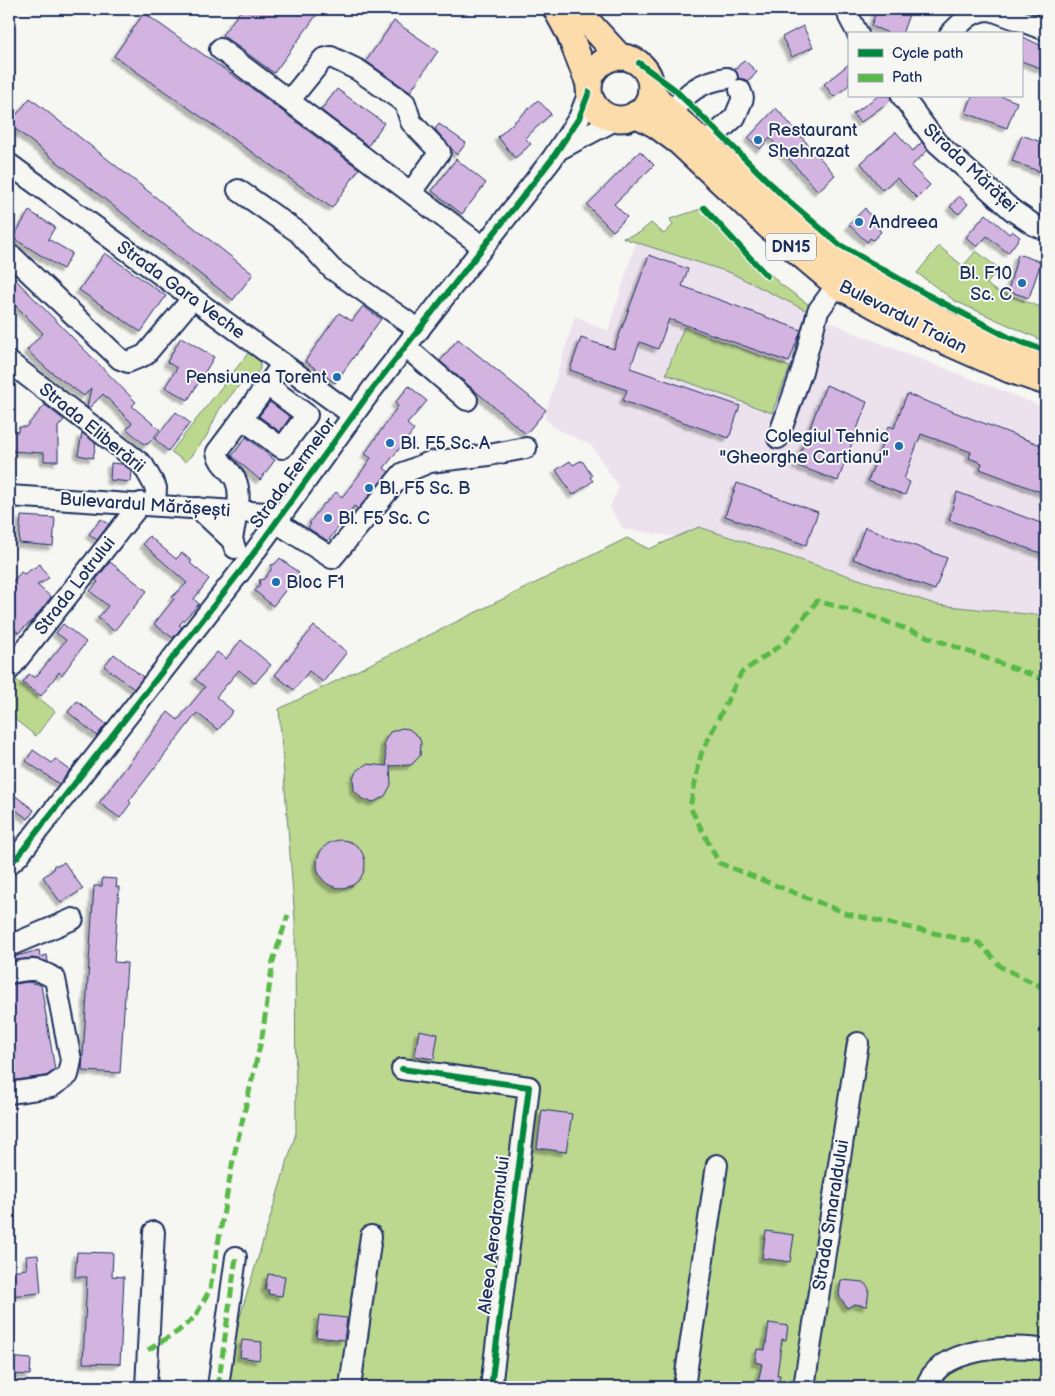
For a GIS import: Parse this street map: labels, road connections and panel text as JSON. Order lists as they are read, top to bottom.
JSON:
{
  "streets": {
    "main road": ["DN15", "Bulevardul Traian"],
    "street": [
      "Strada Mărăței",
      "Strada Gara Veche",
      "Strada Eliberării",
      "Strada Fermelor",
      "Bulevardul Mărășești",
      "Strada Lotrului",
      "Strada Smaraldului",
      "Aleea Aerodromului"
    ]
  },
  "crossings": [
    ["DN15", "Bulevardul Traian"],
    ["DN15", "Strada Fermelor"],
    ["Strada Gara Veche", "Strada Fermelor"],
    ["Bulevardul Traian", "Strada Fermelor"],
    ["Strada Eliberării", "Bulevardul Mărășești"],
    ["Strada Eliberării", "Strada Lotrului"],
    ["Strada Fermelor", "Bulevardul Mărășești"],
    ["Bulevardul Mărășești", "Strada Lotrului"]
  ],
  "places": [
    "Restaurant Shehrazat",
    "Andreea",
    "Bl. F10 Sc. C",
    "Pensiunea Torent",
    "Bl. F5 Sc. A",
    "Colegiul Tehnic \"Gheorghe Cartianu\"",
    "Bl. F5 Sc. B",
    "Bl. F5 Sc. C",
    "Bloc F1"
  ],
  "legend": ["Cycle path", "Path"]
}
